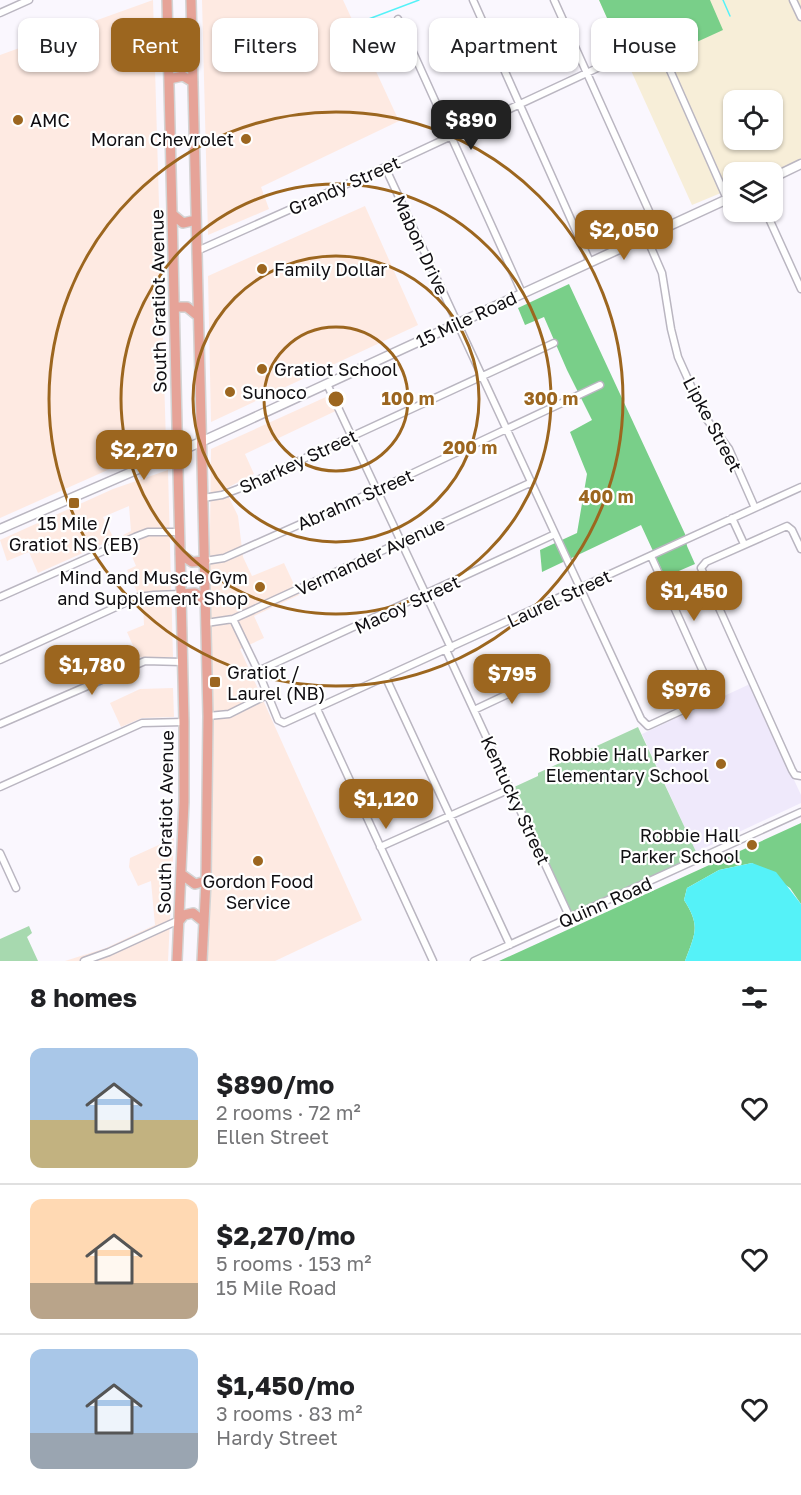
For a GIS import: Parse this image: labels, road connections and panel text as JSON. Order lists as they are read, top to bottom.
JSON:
{
  "streets": {
    "main road": ["South Gratiot Avenue", "15 Mile Road"],
    "street": [
      "Grandy Street",
      "Mabon Drive",
      "Lipke Street",
      "Sharkey Street",
      "Abrahm Street",
      "Vermander Avenue",
      "Laurel Street",
      "Macoy Street",
      "Kentucky Street",
      "Quinn Road"
    ]
  },
  "crossings": [
    ["Grandy Street", "Mabon Drive"],
    ["Mabon Drive", "15 Mile Road"],
    ["Mabon Drive", "Sharkey Street"],
    ["Mabon Drive", "Abrahm Street"],
    ["Mabon Drive", "Vermander Avenue"],
    ["Mabon Drive", "Laurel Street"],
    ["Mabon Drive", "Macoy Street"],
    ["South Gratiot Avenue", "15 Mile Road"],
    ["15 Mile Road", "Lipke Street"],
    ["15 Mile Road", "Kentucky Street"],
    ["Lipke Street", "Laurel Street"],
    ["Sharkey Street", "Kentucky Street"],
    ["Abrahm Street", "Kentucky Street"],
    ["Vermander Avenue", "Kentucky Street"],
    ["Laurel Street", "Kentucky Street"],
    ["Macoy Street", "Kentucky Street"],
    ["Kentucky Street", "Quinn Road"]
  ],
  "places": {
    "other": [
      "AMC",
      "Moran Chevrolet",
      "Family Dollar",
      "Gratiot School",
      "Sunoco",
      "Mind and Muscle Gym and Supplement Shop",
      "Robbie Hall Parker Elementary School",
      "Robbie Hall Parker School",
      "Gordon Food Service"
    ],
    "transit": ["15 Mile / Gratiot NS (EB)", "Gratiot / Laurel (NB)"]
  },
  "page": {
    "chip": [
      "Buy",
      "Rent",
      "Filters",
      "New",
      "Apartment",
      "House"
    ],
    "price": [
      "$890",
      "$2,050",
      "$2,270",
      "$1,450",
      "$1,780",
      "$795",
      "$976",
      "$1,120"
    ],
    "heading": "8 homes",
    "list": [
      {
        "name": "$890/mo",
        "note": "2 rooms · 72 m² · Ellen Street"
      },
      {
        "name": "$2,270/mo",
        "note": "5 rooms · 153 m² · 15 Mile Road"
      },
      {
        "name": "$1,450/mo",
        "note": "3 rooms · 83 m² · Hardy Street"
      }
    ]
  },
  "rings": [
    "100 m",
    "300 m",
    "200 m",
    "400 m"
  ]
}
